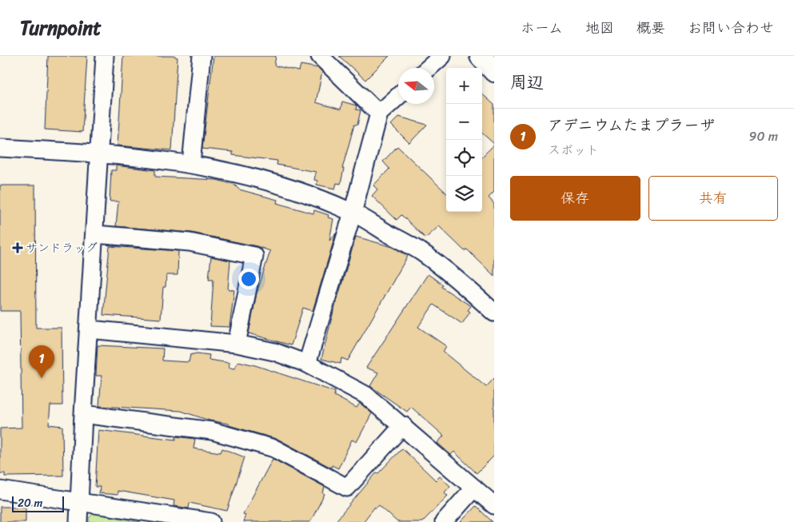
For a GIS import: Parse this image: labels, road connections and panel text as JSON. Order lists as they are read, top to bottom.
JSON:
{
  "places": {
    "health": ["サンドラッグ"]
  },
  "scale_bar": "20 m",
  "north": "left",
  "page": {
    "header": "Turnpoint",
    "nav": [
      "ホーム",
      "地図",
      "概要",
      "お問い合わせ"
    ],
    "heading": "周辺",
    "map_buttons": ["+", "−"],
    "list": [
      {
        "mark": "1",
        "name": "アデニウムたまプラーザ",
        "note": "スポット",
        "value": "90 m"
      }
    ],
    "buttons": ["保存", "共有"],
    "pins": "1",
    "scale": "20 m"
  }
}
